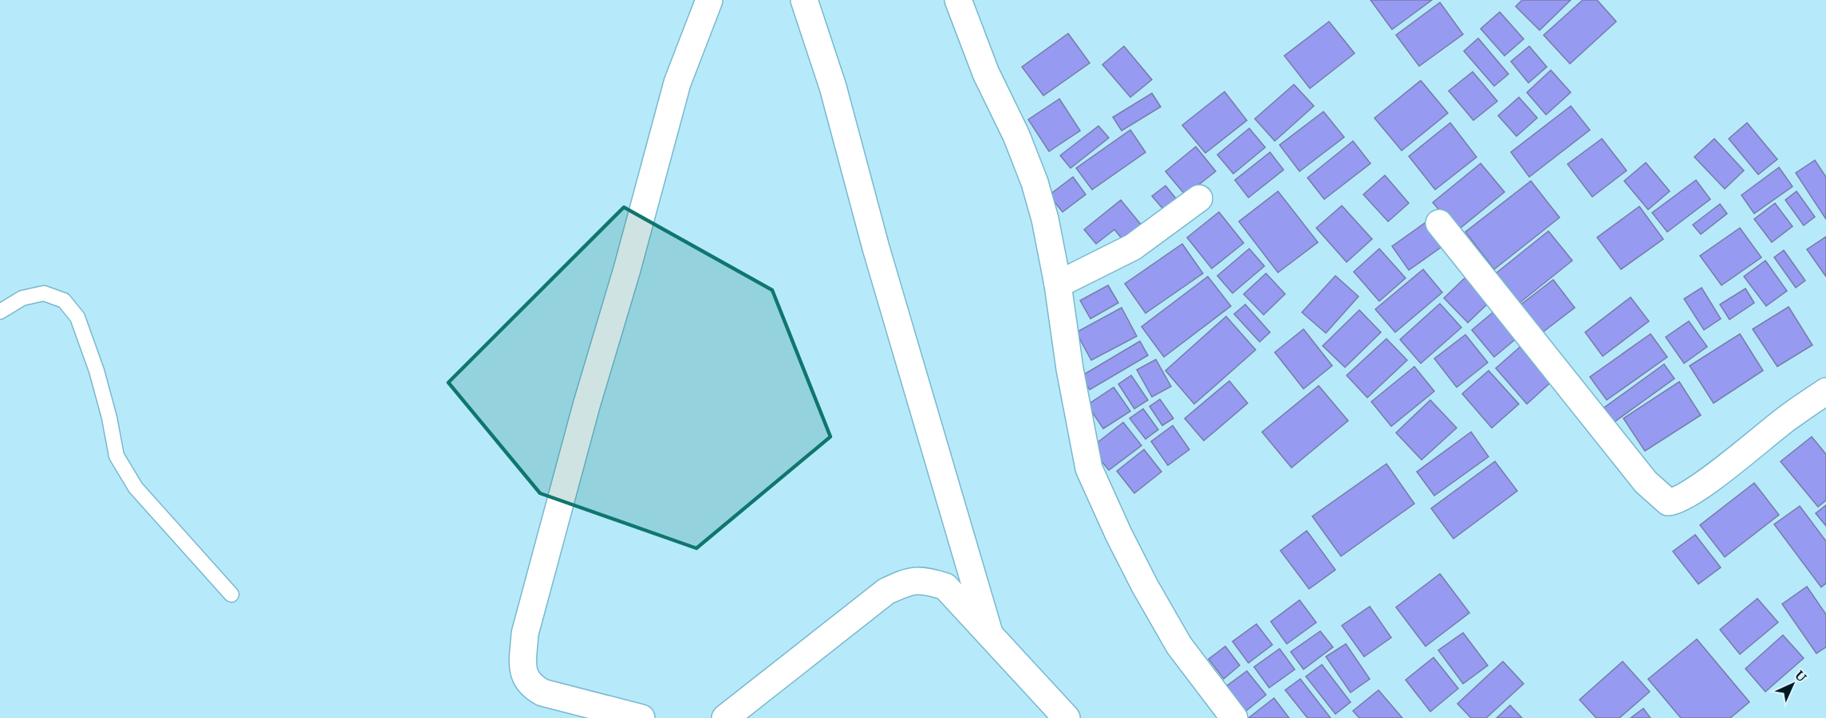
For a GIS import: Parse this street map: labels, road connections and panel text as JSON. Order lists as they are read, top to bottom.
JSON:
{
  "north": "top right"
}
